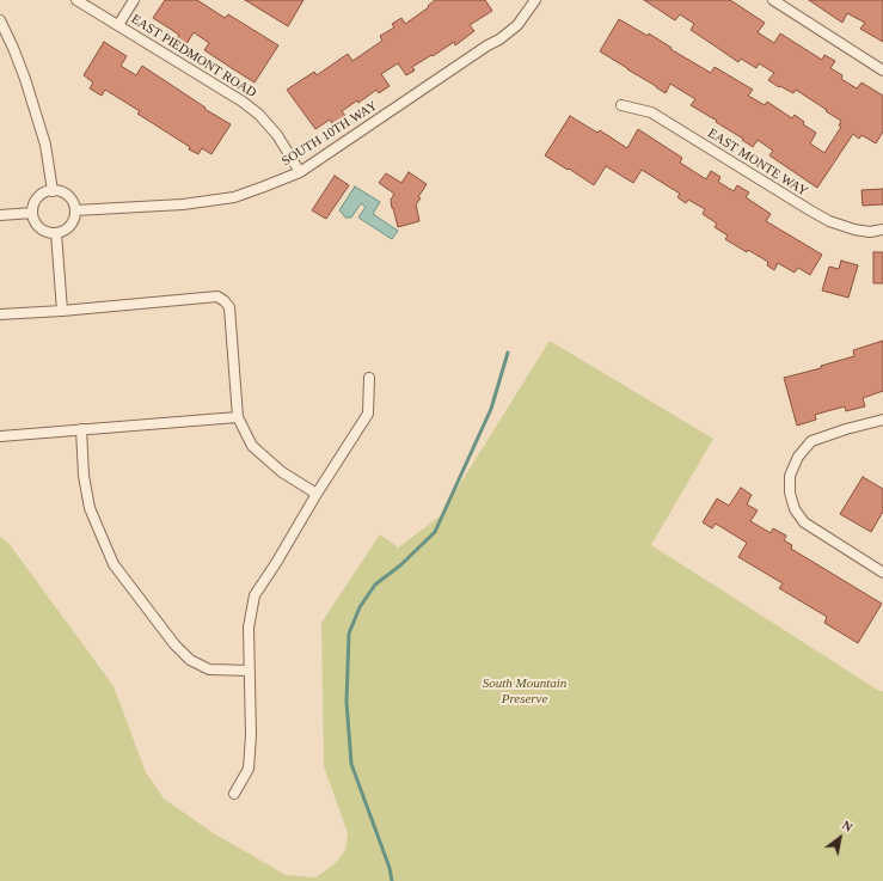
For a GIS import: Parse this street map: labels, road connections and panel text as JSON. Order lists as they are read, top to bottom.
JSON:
{
  "streets": {
    "street": ["EAST PIEDMONT ROAD", "SOUTH 10TH WAY", "EAST MONTE WAY"]
  },
  "crossings": [
    ["EAST PIEDMONT ROAD", "SOUTH 10TH WAY"]
  ],
  "parks": ["South Mountain Preserve"],
  "north": "top right"
}
